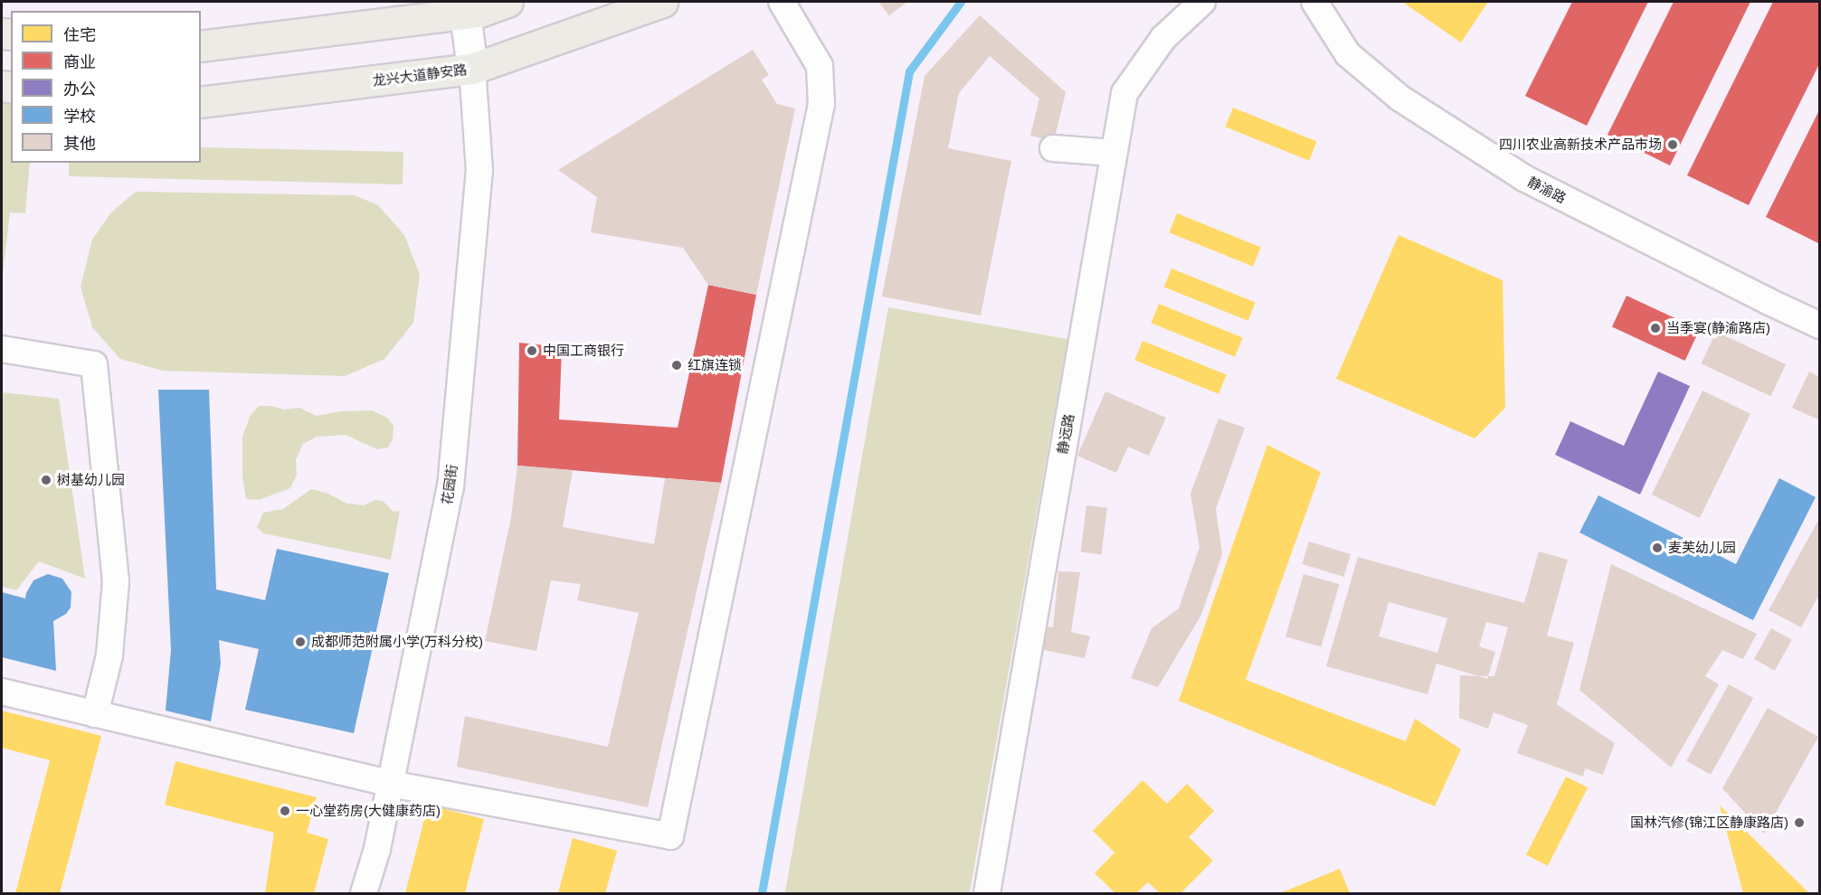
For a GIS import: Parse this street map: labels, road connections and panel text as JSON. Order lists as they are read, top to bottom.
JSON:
{
  "streets": {
    "main road": ["龙兴大道静安路"],
    "street": ["静渝路", "静远路", "花园街"]
  },
  "crossings": [
    ["龙兴大道静安路", "花园街"]
  ],
  "places": [
    "四川农业高新技术产品市场",
    "当季宴(静渝路店)",
    "中国工商银行",
    "红旗连锁",
    "树基幼儿园",
    "麦芙幼儿园",
    "成都师范附属小学(万科分校)",
    "一心堂药房(大健康药店)",
    "国林汽修(锦江区静康路店)"
  ],
  "legend": [
    "住宅",
    "商业",
    "办公",
    "学校",
    "其他"
  ]
}
